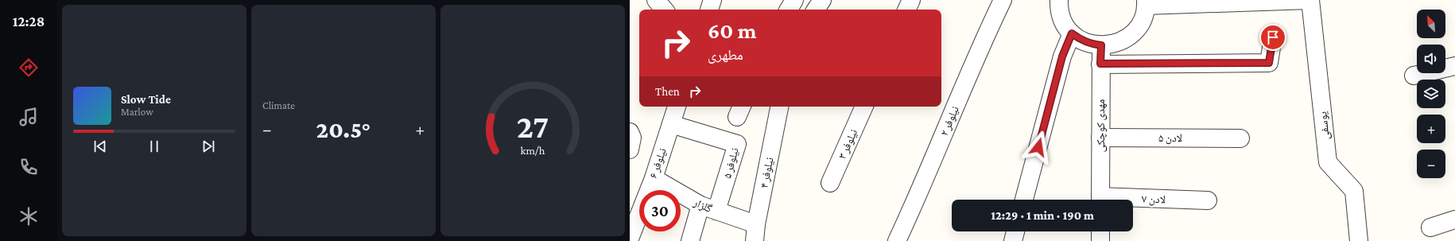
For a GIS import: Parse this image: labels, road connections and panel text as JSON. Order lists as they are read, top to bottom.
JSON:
{
  "streets": {
    "street": [
      "نیلوفر ۲",
      "مهدی کوچکی",
      "یوسفی",
      "لادن ۵",
      "نیلوفر ۳",
      "نیلوفر ۶",
      "نیلوفر ۵",
      "نیلوفر ۴",
      "لادن ۷",
      "گلزار"
    ]
  },
  "crossings": [
    ["مهدی کوچکی", "لادن ۵"],
    ["نیلوفر ۶", "نیلوفر ۵"],
    ["نیلوفر ۶", "گلزار"],
    ["نیلوفر ۵", "گلزار"],
    ["نیلوفر ۴", "گلزار"]
  ],
  "north": "top left",
  "page": {
    "tabs": "12:28",
    "tile": "Climate",
    "map_buttons": ["+", "−"],
    "turn": ["60 m", "مطهری"],
    "then": "Then",
    "song": ["Slow Tide", "Marlow"],
    "heat": ["−", "20.5°", "+"],
    "limit": "30",
    "trip": "12:29 · 1 min · 190 m",
    "gauge": ["27", "km/h"]
  }
}
